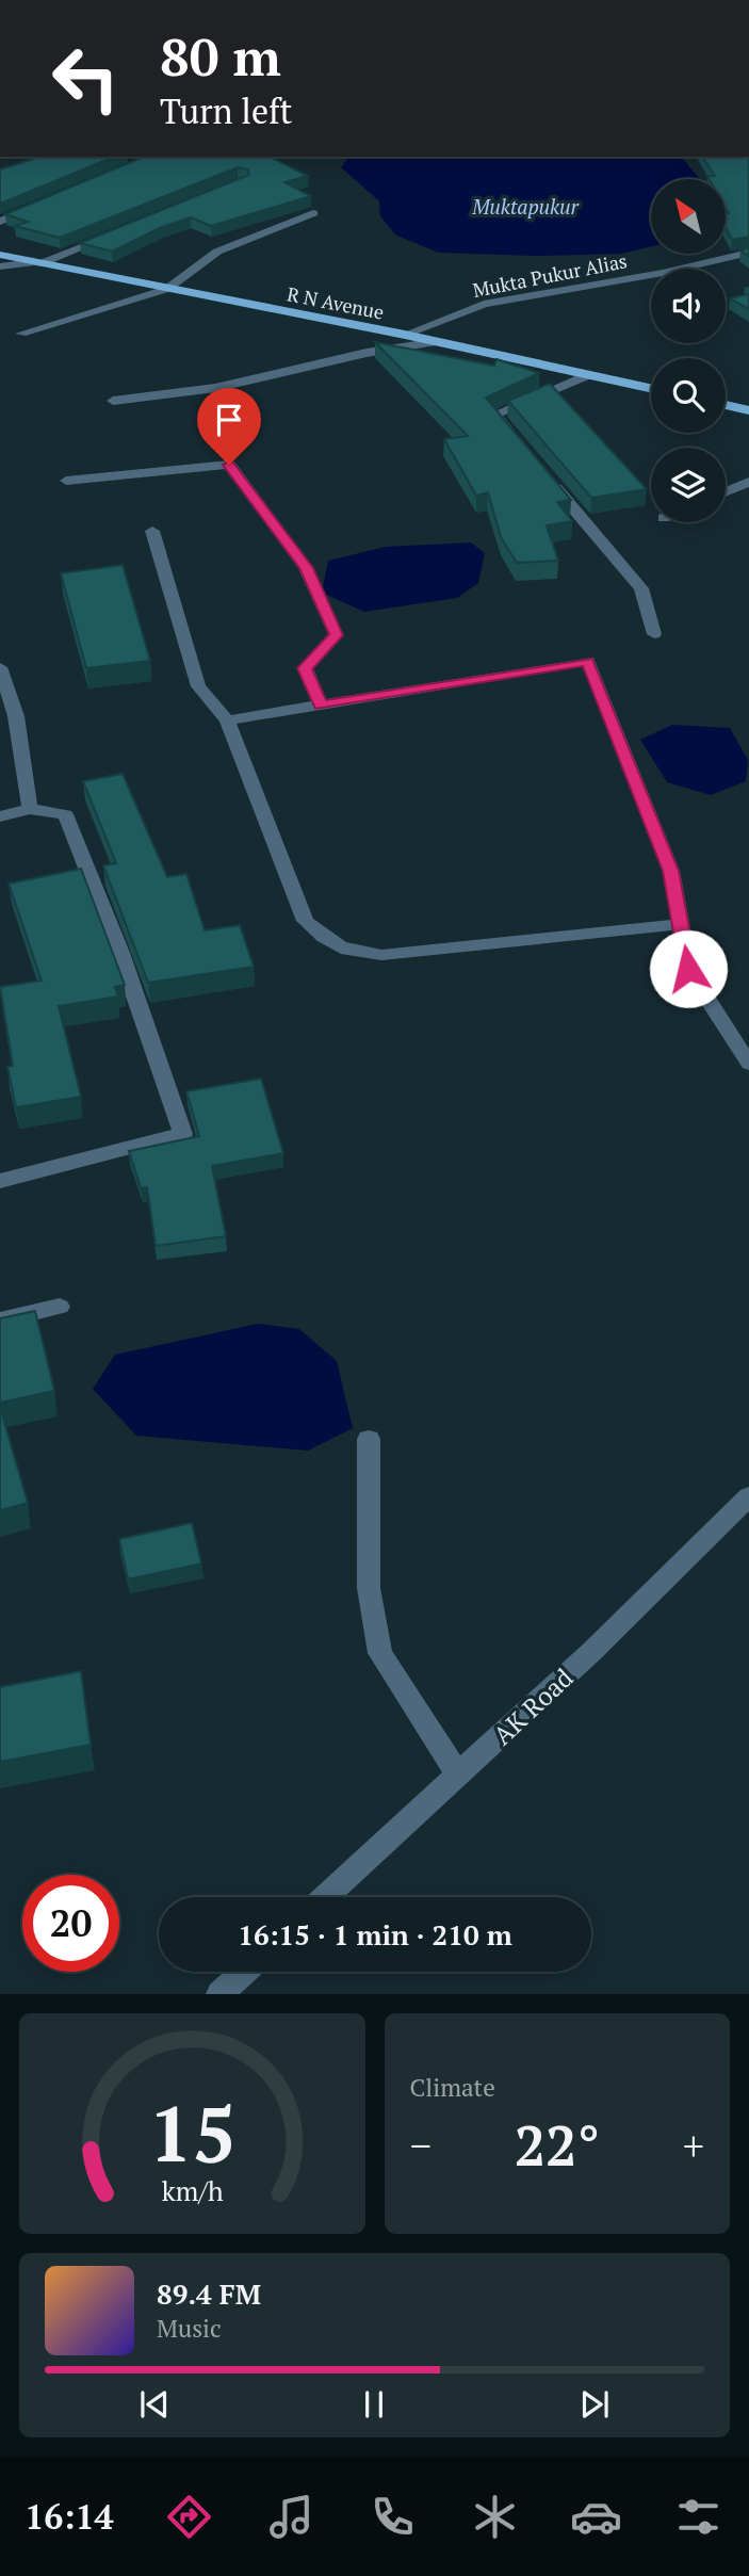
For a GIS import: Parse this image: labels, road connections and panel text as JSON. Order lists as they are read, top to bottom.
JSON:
{
  "streets": {
    "main road": ["R N Avenue"],
    "street": ["Mukta Pukur Alias", "AK Road"]
  },
  "crossings": [
    ["Mukta Pukur Alias", "R N Avenue"]
  ],
  "water": ["Muktapukur"],
  "north": "top left",
  "page": {
    "turn": ["80 m", "Turn left"],
    "limit": "20",
    "trip": "16:15 · 1 min · 210 m",
    "tile": "Climate",
    "heat": ["−", "22°", "+"],
    "song": ["89.4 FM", "Music"],
    "tabs": "16:14",
    "gauge": ["15", "km/h"]
  }
}
